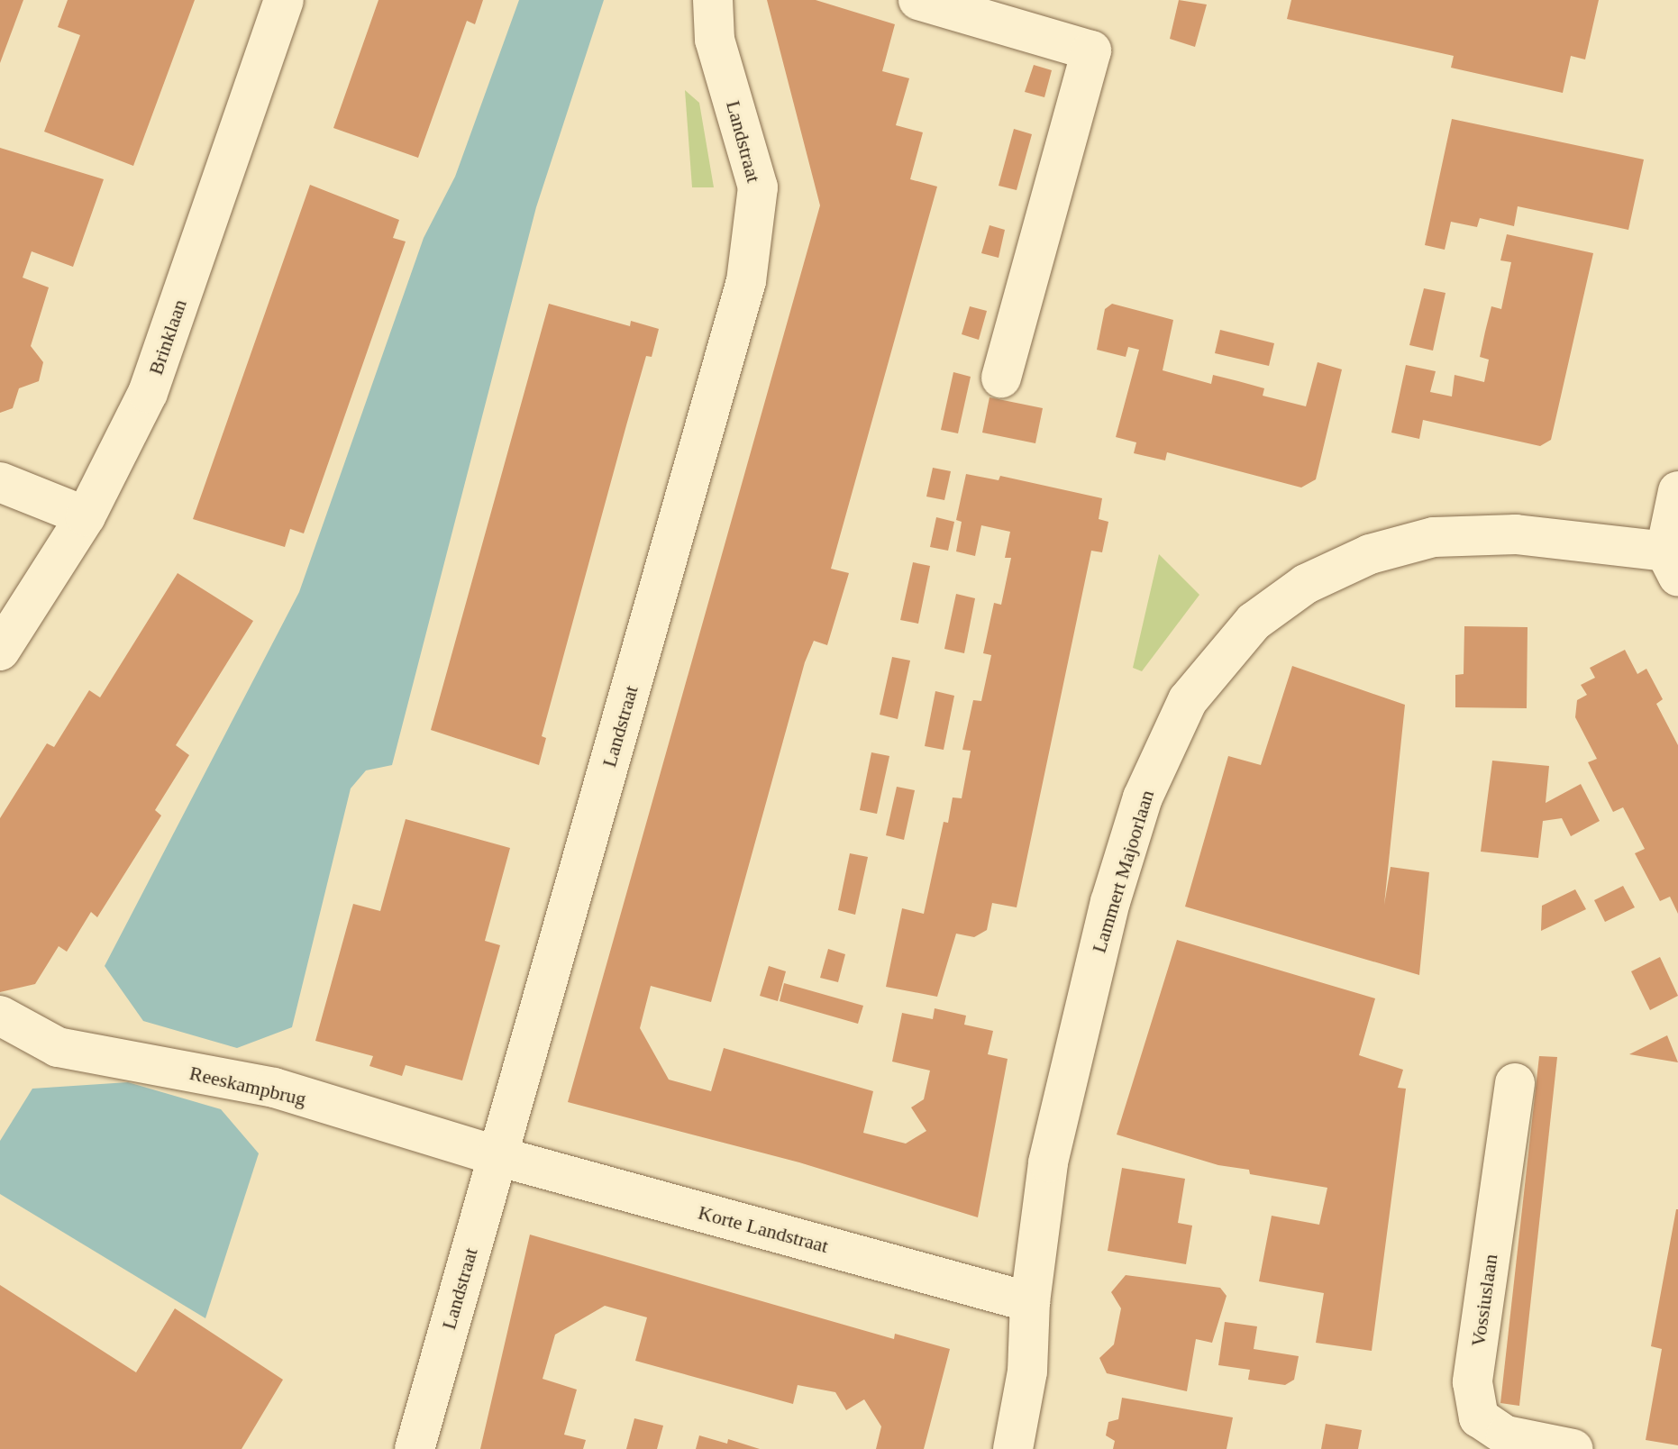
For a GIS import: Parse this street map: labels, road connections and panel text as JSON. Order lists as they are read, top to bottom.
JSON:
{
  "streets": {
    "street": [
      "Landstraat",
      "Brinklaan",
      "Lammert Majoorlaan",
      "Reeskampbrug",
      "Korte Landstraat",
      "Vossiuslaan"
    ]
  },
  "crossings": [
    ["Landstraat", "Reeskampbrug"],
    ["Landstraat", "Korte Landstraat"],
    ["Lammert Majoorlaan", "Korte Landstraat"],
    ["Reeskampbrug", "Korte Landstraat"]
  ]
}
